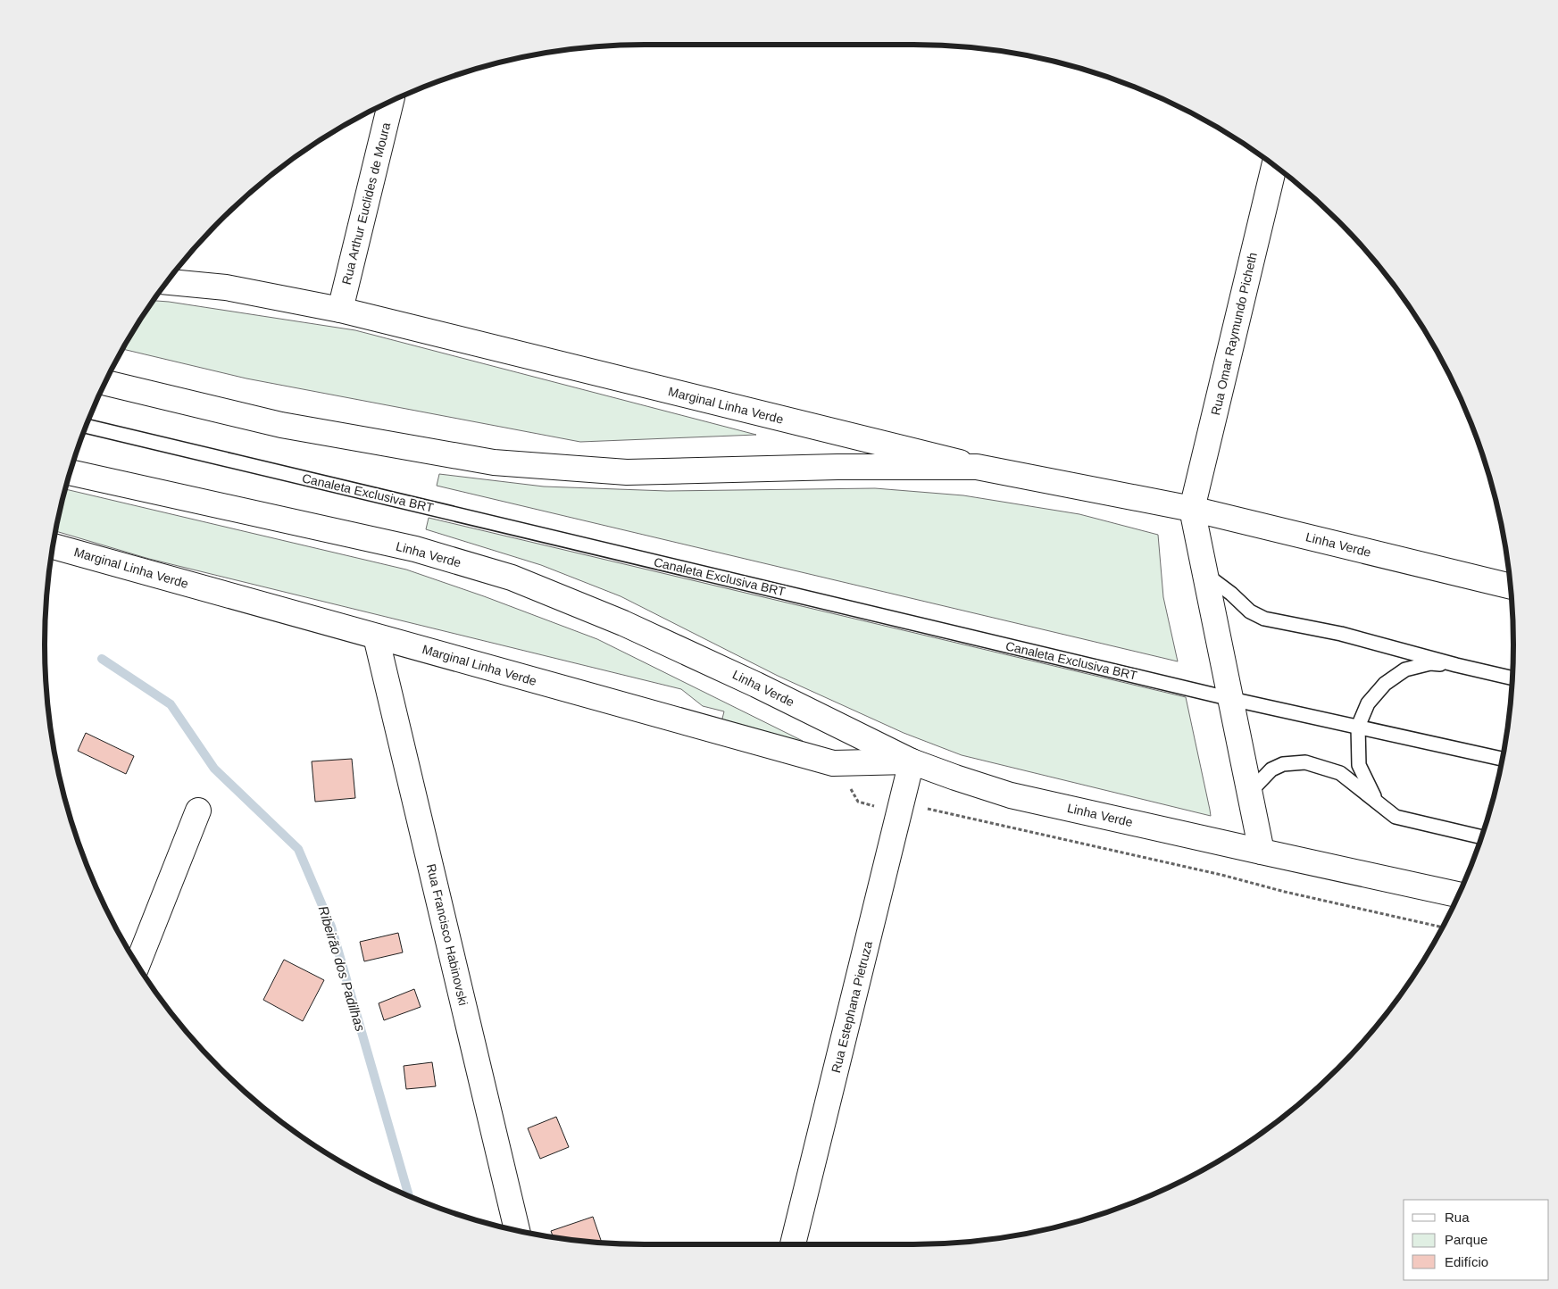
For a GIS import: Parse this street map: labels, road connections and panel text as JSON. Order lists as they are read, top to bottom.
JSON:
{
  "streets": {
    "main road": [
      "Rua Arthur Euclides de Moura",
      "Rua Omar Raymundo Picheth",
      "Marginal Linha Verde",
      "Linha Verde",
      "Rua Francisco Habinovski",
      "Rua Estephana Pietruza"
    ],
    "lane": ["Canaleta Exclusiva BRT"]
  },
  "crossings": [
    ["Rua Arthur Euclides de Moura", "Marginal Linha Verde"],
    ["Rua Omar Raymundo Picheth", "Linha Verde"],
    ["Marginal Linha Verde", "Linha Verde"],
    ["Marginal Linha Verde", "Rua Francisco Habinovski"],
    ["Marginal Linha Verde", "Rua Estephana Pietruza"],
    ["Linha Verde", "Rua Estephana Pietruza"]
  ],
  "water": ["Ribeirão dos Padilhas"],
  "legend": ["Rua", "Parque", "Edifício"]
}
